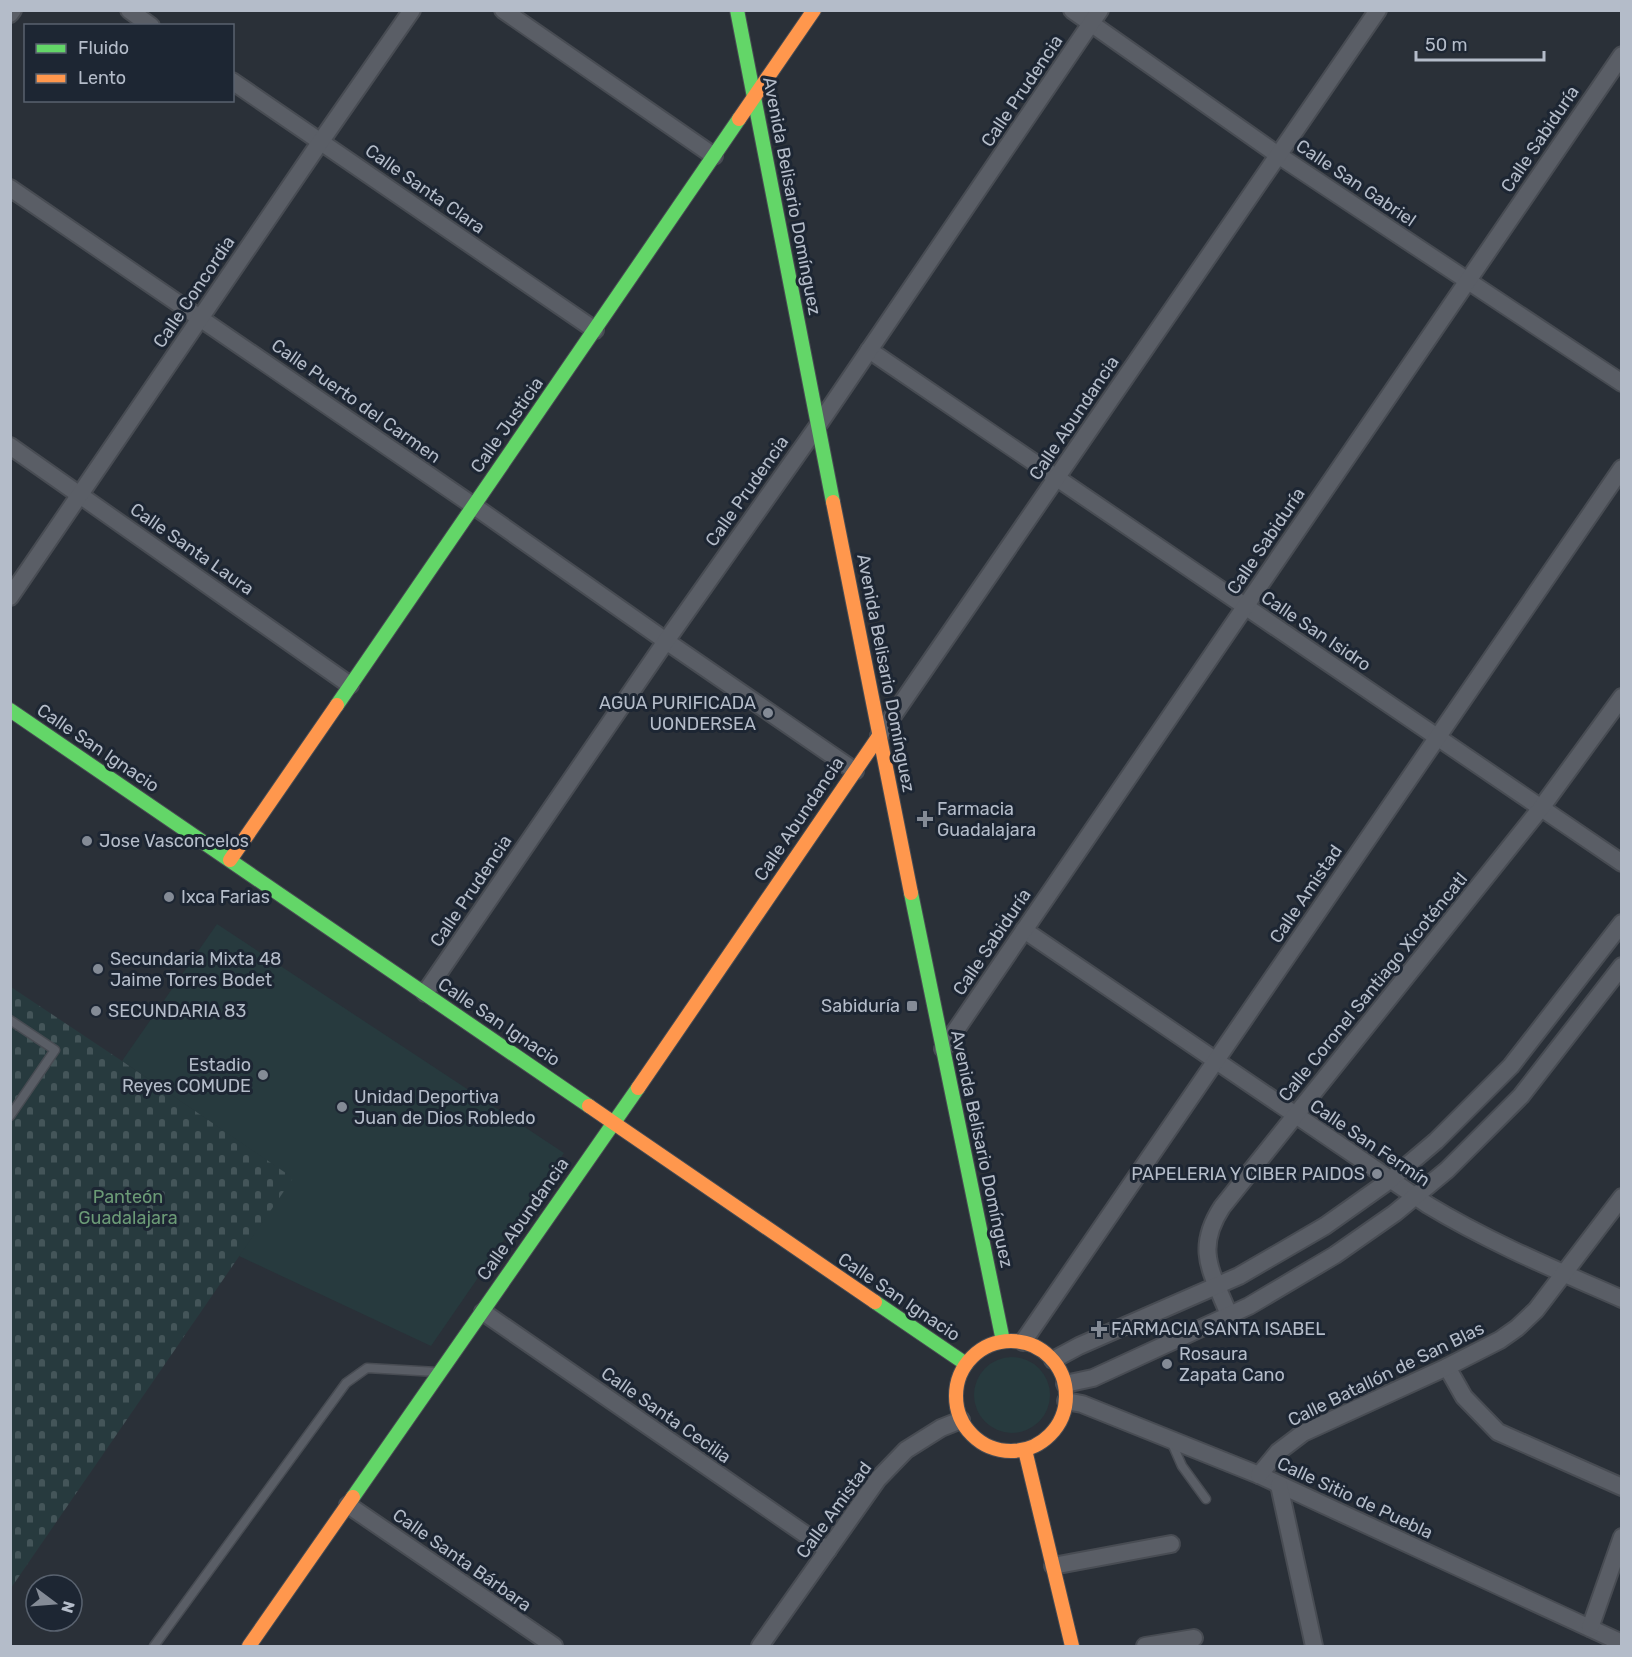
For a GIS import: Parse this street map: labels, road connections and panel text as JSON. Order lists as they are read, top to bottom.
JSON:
{
  "streets": {
    "street": [
      "Calle Prudencia",
      "Calle Sabiduría",
      "Calle San Gabriel",
      "Calle Santa Clara",
      "Avenida Belisario Domínguez",
      "Calle Concordia",
      "Calle Puerto del Carmen",
      "Calle Abundancia",
      "Calle Justicia",
      "Calle Santa Laura",
      "Calle San Isidro",
      "Calle San Ignacio",
      "Calle Amistad",
      "Calle Coronel Santiago Xicoténcatl",
      "Calle San Fermín",
      "Calle Batallón de San Blas",
      "Calle Santa Cecilia",
      "Calle Sitio de Puebla",
      "Calle Santa Bárbara"
    ]
  },
  "crossings": [
    ["Calle Prudencia", "Calle San Gabriel"],
    ["Calle Prudencia", "Avenida Belisario Domínguez"],
    ["Calle Prudencia", "Calle Puerto del Carmen"],
    ["Calle Prudencia", "Calle San Isidro"],
    ["Calle Prudencia", "Calle San Ignacio"],
    ["Calle Sabiduría", "Calle San Gabriel"],
    ["Calle Sabiduría", "Avenida Belisario Domínguez"],
    ["Calle Sabiduría", "Calle San Isidro"],
    ["Calle Sabiduría", "Calle San Fermín"],
    ["Calle San Gabriel", "Calle Abundancia"],
    ["Calle Santa Clara", "Calle Concordia"],
    ["Calle Santa Clara", "Calle Justicia"],
    ["Avenida Belisario Domínguez", "Calle Abundancia"],
    ["Avenida Belisario Domínguez", "Calle Justicia"],
    ["Avenida Belisario Domínguez", "Calle San Ignacio"],
    ["Avenida Belisario Domínguez", "Calle Amistad"],
    ["Avenida Belisario Domínguez", "Calle Sitio de Puebla"],
    ["Calle Concordia", "Calle Puerto del Carmen"],
    ["Calle Concordia", "Calle Santa Laura"],
    ["Calle Puerto del Carmen", "Calle Abundancia"],
    ["Calle Puerto del Carmen", "Calle Justicia"],
    ["Calle Abundancia", "Calle San Isidro"],
    ["Calle Abundancia", "Calle San Ignacio"],
    ["Calle Abundancia", "Calle Santa Cecilia"],
    ["Calle Abundancia", "Calle Santa Bárbara"],
    ["Calle Justicia", "Calle Santa Laura"],
    ["Calle Justicia", "Calle San Ignacio"],
    ["Calle San Isidro", "Calle Amistad"],
    ["Calle San Isidro", "Calle Coronel Santiago Xicoténcatl"],
    ["Calle San Ignacio", "Calle Amistad"],
    ["Calle San Ignacio", "Calle Sitio de Puebla"],
    ["Calle Amistad", "Calle San Fermín"],
    ["Calle Amistad", "Calle Santa Cecilia"],
    ["Calle Amistad", "Calle Sitio de Puebla"],
    ["Calle Coronel Santiago Xicoténcatl", "Calle San Fermín"],
    ["Calle San Fermín", "Calle Batallón de San Blas"],
    ["Calle Batallón de San Blas", "Calle Sitio de Puebla"]
  ],
  "parks": ["Panteón Guadalajara"],
  "places": {
    "other": [
      "AGUA PURIFICADA UONDERSEA",
      "Jose Vasconcelos",
      "Ixca Farias",
      "Secundaria Mixta 48 Jaime Torres Bodet",
      "SECUNDARIA 83",
      "Estadio Reyes COMUDE",
      "Unidad Deportiva Juan de Dios Robledo",
      "PAPELERIA Y CIBER PAIDOS",
      "Rosaura Zapata Cano"
    ],
    "health": ["Farmacia Guadalajara", "FARMACIA SANTA ISABEL"],
    "transit": ["Sabiduría"]
  },
  "legend": ["Fluido", "Lento"],
  "scale_bar": "50 m",
  "north": "right"
}
